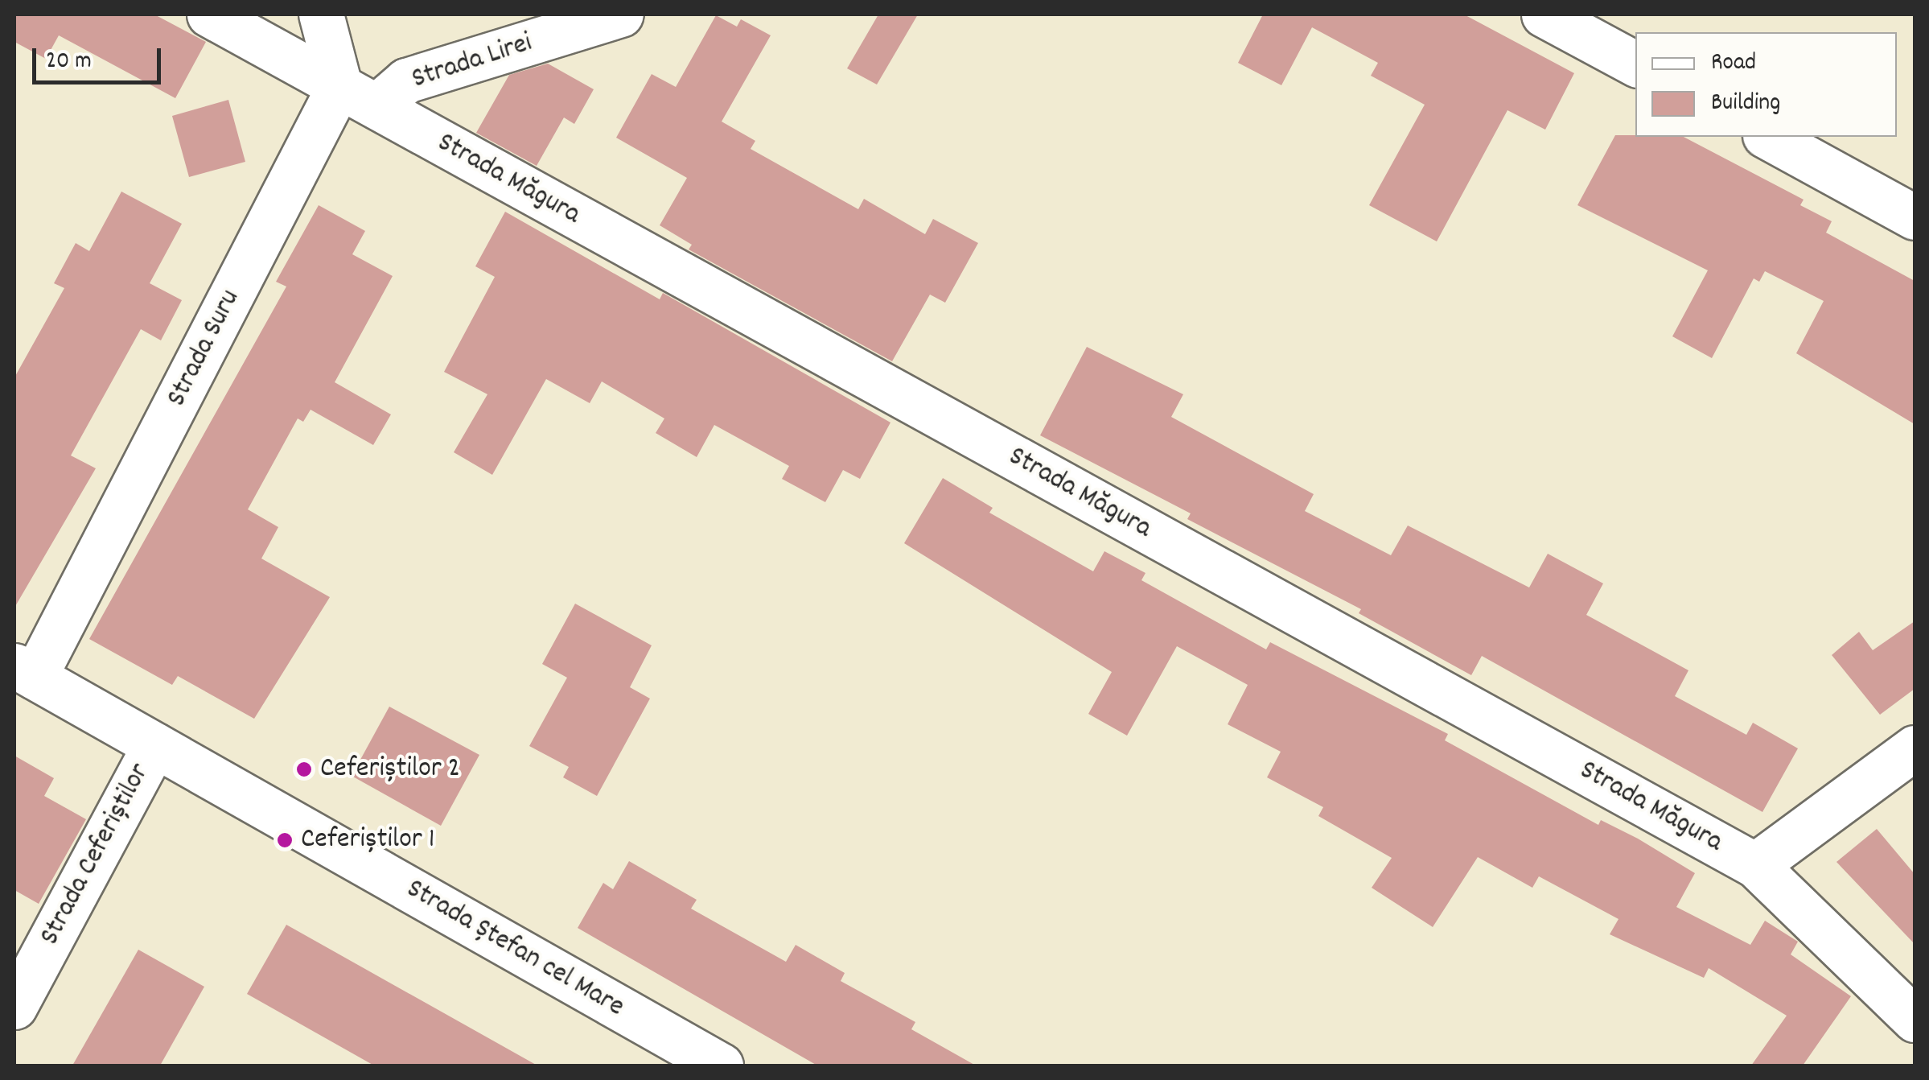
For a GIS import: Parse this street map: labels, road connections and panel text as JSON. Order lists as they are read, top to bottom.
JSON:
{
  "streets": {
    "street": [
      "Strada Lirei",
      "Strada Măgura",
      "Strada Suru",
      "Strada Ceferiștilor",
      "Strada Ștefan cel Mare"
    ]
  },
  "crossings": [
    ["Strada Lirei", "Strada Măgura"],
    ["Strada Lirei", "Strada Suru"],
    ["Strada Măgura", "Strada Suru"],
    ["Strada Suru", "Strada Ștefan cel Mare"],
    ["Strada Ceferiștilor", "Strada Ștefan cel Mare"]
  ],
  "places": ["Ceferiștilor 2", "Ceferiștilor 1"],
  "legend": ["Road", "Building"],
  "scale_bar": "20 m"
}
